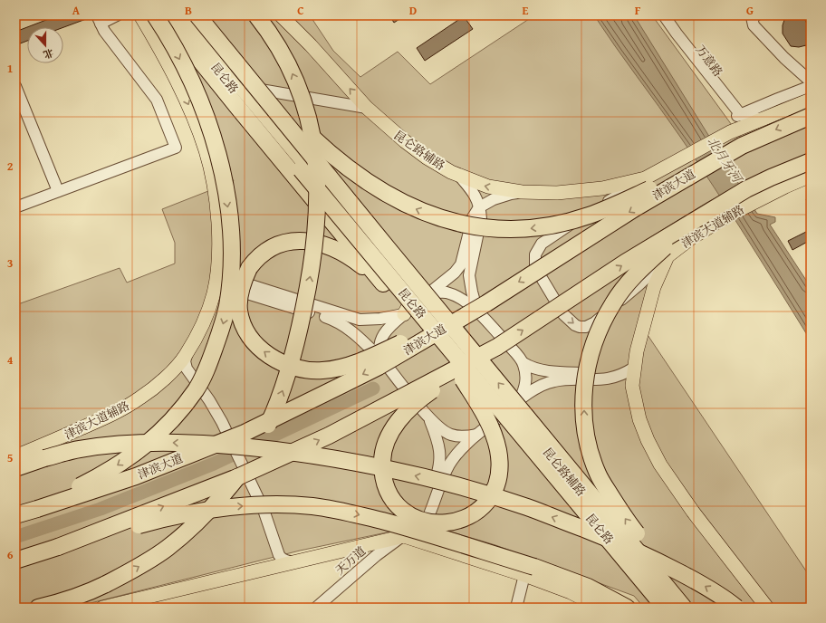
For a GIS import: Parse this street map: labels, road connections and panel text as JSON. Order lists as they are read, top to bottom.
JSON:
{
  "streets": {
    "highway": ["昆仑路", "津滨大道"],
    "main road": ["昆仑路辅路", "津滨大道辅路"],
    "street": ["万意路", "天万道"]
  },
  "water": ["北月牙河"],
  "north": "bottom",
  "grid": {
    "columns": [
      "A",
      "B",
      "C",
      "D",
      "E",
      "F",
      "G"
    ],
    "rows": [
      "1",
      "2",
      "3",
      "4",
      "5",
      "6"
    ]
  }
}
